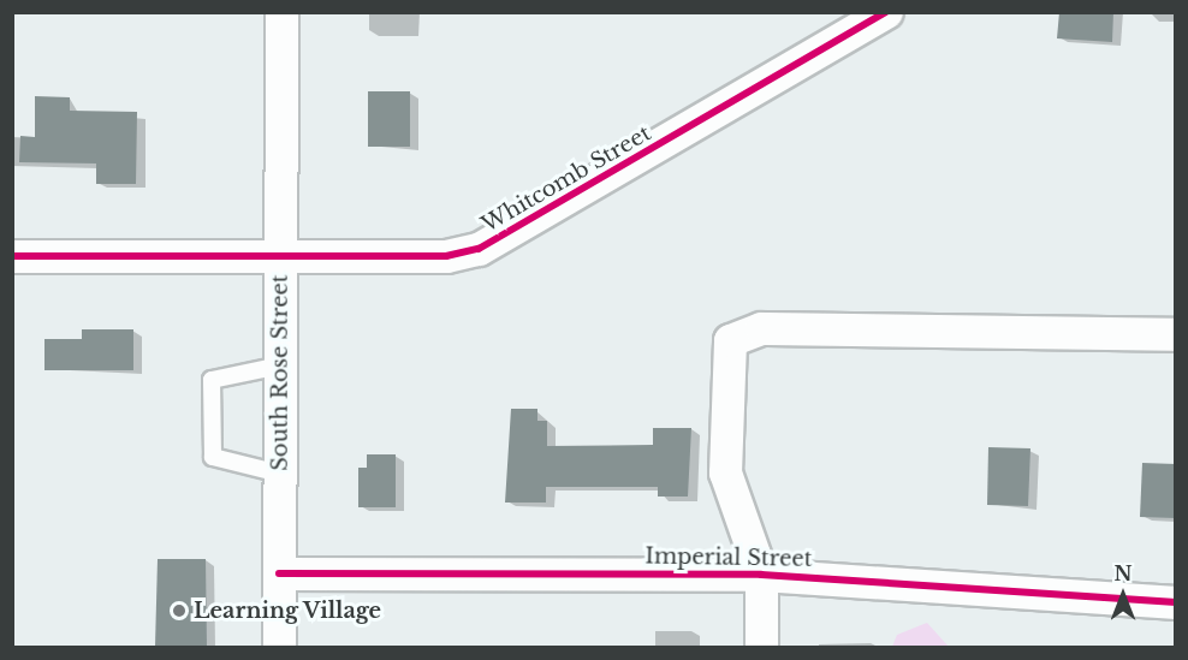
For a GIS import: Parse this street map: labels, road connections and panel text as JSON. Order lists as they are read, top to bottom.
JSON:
{
  "streets": {
    "street": ["Whitcomb Street", "South Rose Street", "Imperial Street"]
  },
  "crossings": [
    ["Whitcomb Street", "South Rose Street"],
    ["South Rose Street", "Imperial Street"]
  ],
  "places": ["Learning Village"],
  "north": "top"
}
